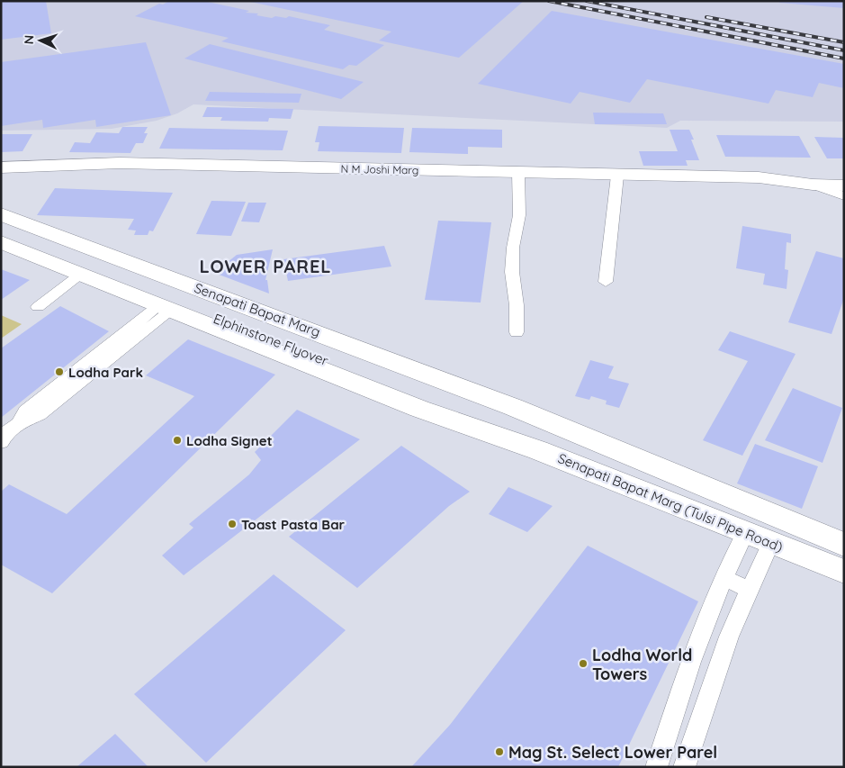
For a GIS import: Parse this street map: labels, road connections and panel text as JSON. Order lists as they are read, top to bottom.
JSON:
{
  "streets": {
    "main road": [
      "N M Joshi Marg",
      "Senapati Bapat Marg",
      "Elphinstone Flyover",
      "Senapati Bapat Marg (Tulsi Pipe Road)"
    ]
  },
  "crossings": [
    ["Senapati Bapat Marg", "Elphinstone Flyover"],
    ["Senapati Bapat Marg", "Senapati Bapat Marg (Tulsi Pipe Road)"],
    ["Elphinstone Flyover", "Senapati Bapat Marg (Tulsi Pipe Road)"]
  ],
  "districts": ["LOWER PAREL"],
  "places": [
    "Lodha Park",
    "Lodha Signet",
    "Toast Pasta Bar",
    "Lodha World Towers",
    "Mag St. Select Lower Parel"
  ],
  "north": "left"
}
